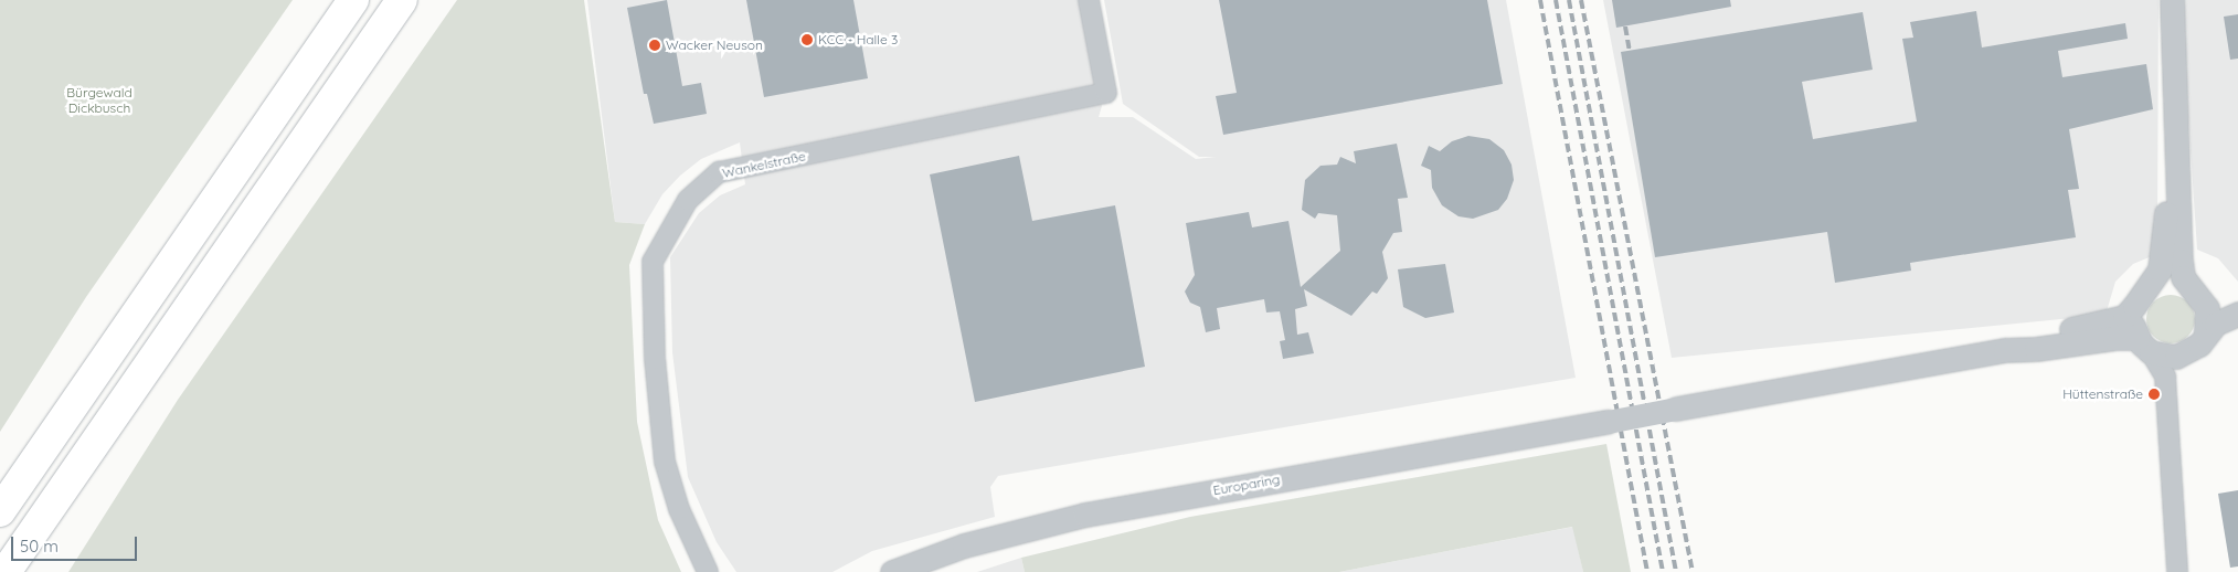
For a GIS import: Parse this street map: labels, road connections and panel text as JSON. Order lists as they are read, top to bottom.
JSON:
{
  "streets": {
    "street": ["Wankelstraße", "Europaring"]
  },
  "parks": ["Bürgewald Dickbusch"],
  "places": ["KCC - Halle 3", "Wacker Neuson", "Hüttenstraße"],
  "scale_bar": "50 m"
}
